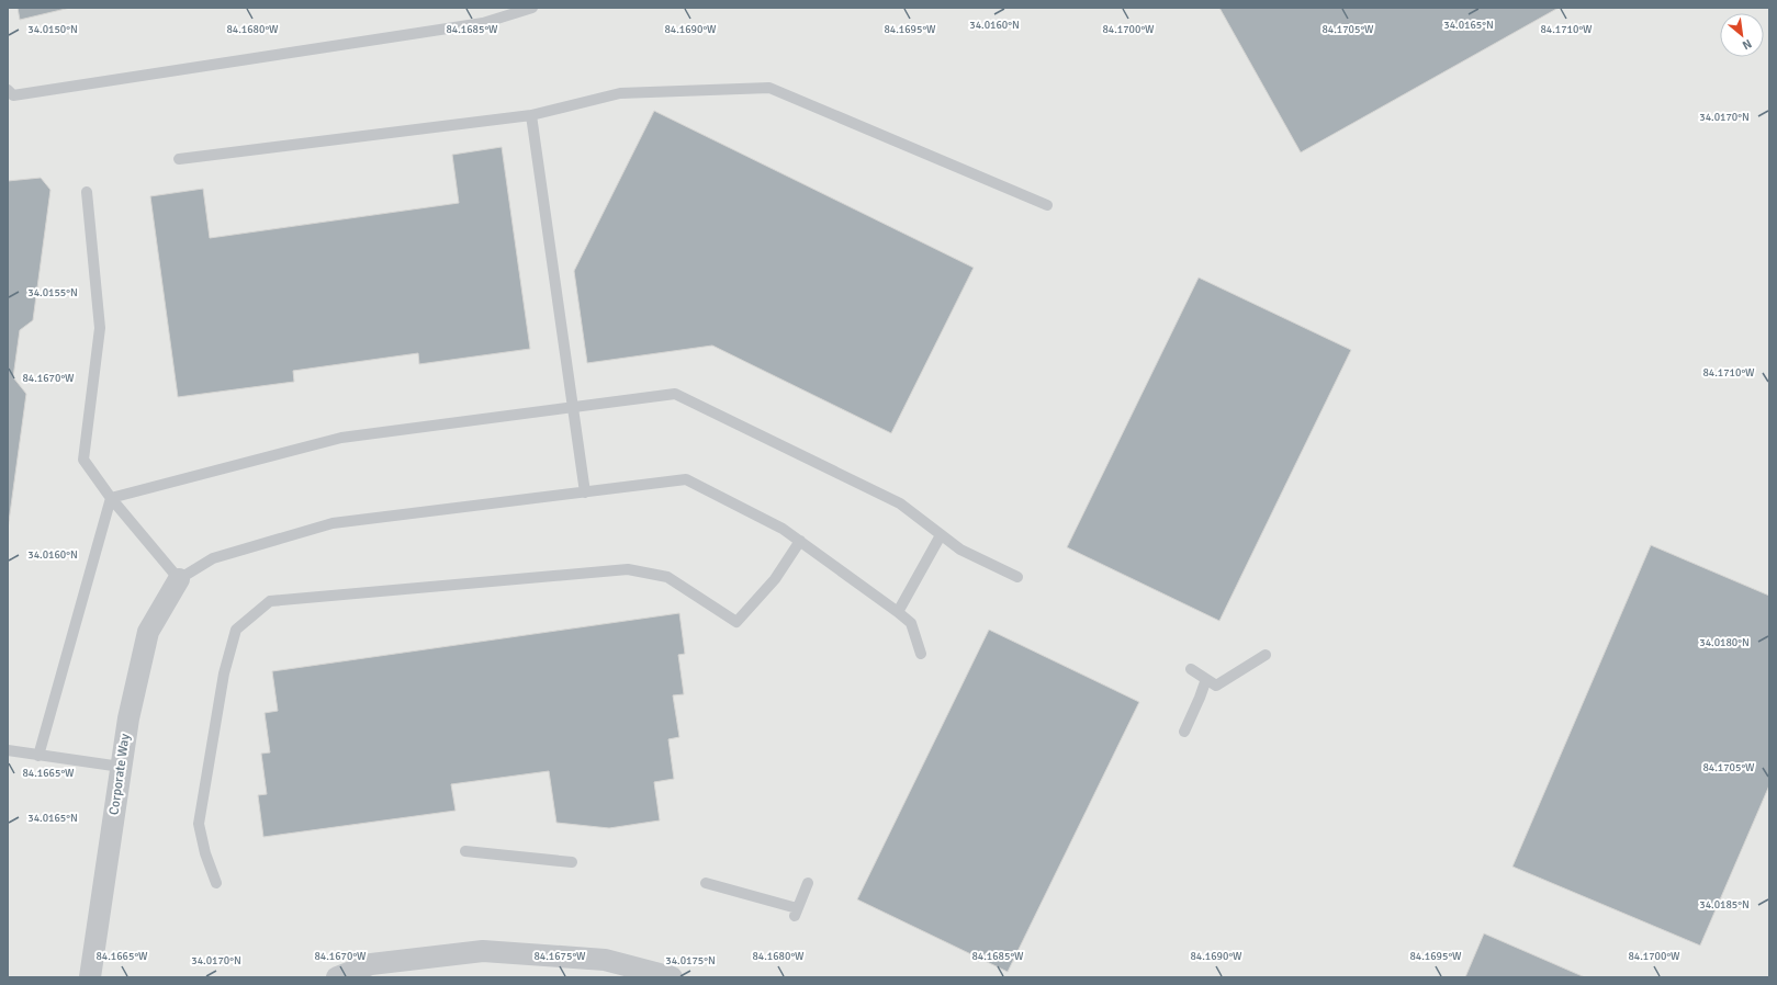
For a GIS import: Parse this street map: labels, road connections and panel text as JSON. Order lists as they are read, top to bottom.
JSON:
{
  "streets": {
    "street": ["Corporate Way"]
  },
  "north": "bottom right",
  "coordinates": [
    "34.0160°N",
    "34.0165°N",
    "34.0150°N",
    "84.1680°W",
    "84.1685°W",
    "84.1690°W",
    "84.1695°W",
    "84.1700°W",
    "84.1705°W",
    "84.1710°W",
    "34.0170°N",
    "34.0155°N",
    "84.1670°W",
    "34.0180°N",
    "84.1665°W",
    "34.0185°N",
    "84.1675°W",
    "34.0175°N"
  ]
}
